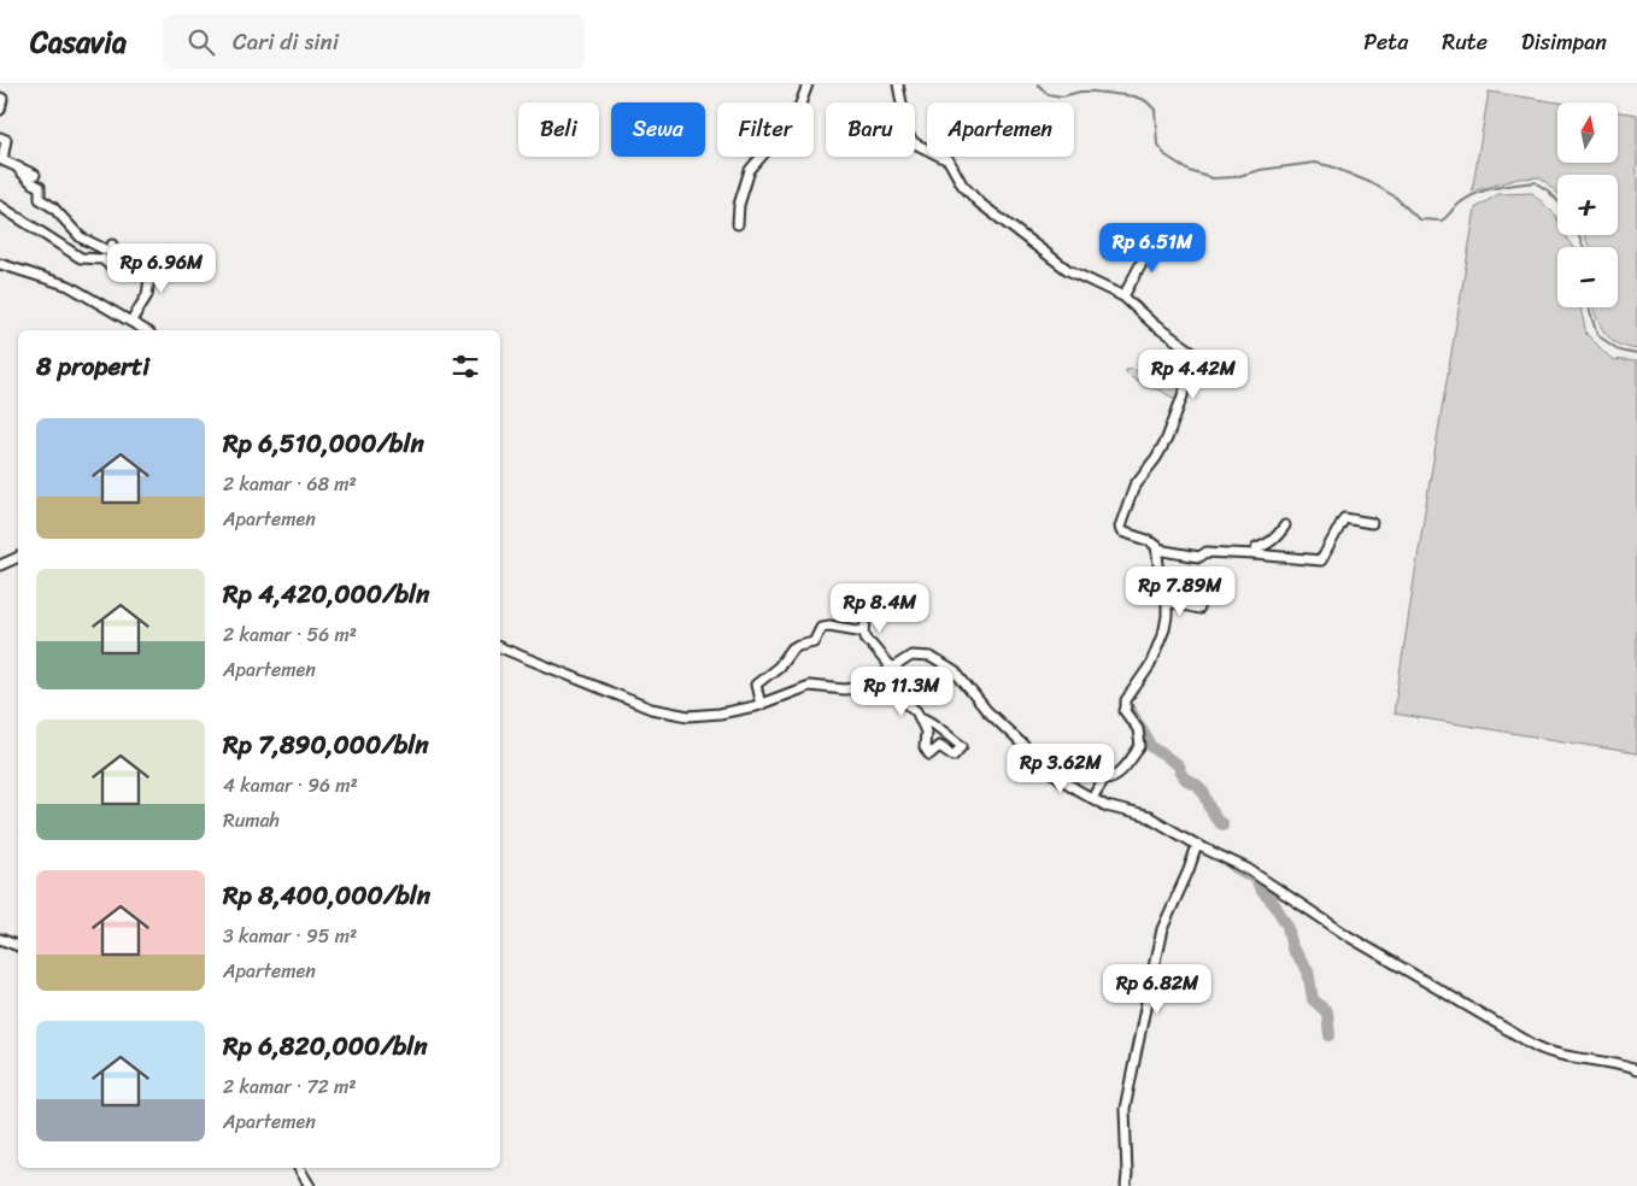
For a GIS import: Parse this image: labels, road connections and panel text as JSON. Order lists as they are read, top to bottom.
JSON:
{
  "north": "top",
  "page": {
    "header": "Casavia",
    "search": "Cari di sini",
    "nav": ["Peta", "Rute", "Disimpan"],
    "map_buttons": ["+", "−"],
    "chip": [
      "Beli",
      "Sewa",
      "Filter",
      "Baru",
      "Apartemen"
    ],
    "price": [
      "Rp 6.51M",
      "Rp 6.96M",
      "Rp 4.42M",
      "Rp 7.89M",
      "Rp 8.4M",
      "Rp 11.3M",
      "Rp 3.62M",
      "Rp 6.82M"
    ],
    "heading": "8 properti",
    "list": [
      {
        "name": "Rp 6,510,000/bln",
        "note": "2 kamar · 68 m² · Apartemen"
      },
      {
        "name": "Rp 4,420,000/bln",
        "note": "2 kamar · 56 m² · Apartemen"
      },
      {
        "name": "Rp 7,890,000/bln",
        "note": "4 kamar · 96 m² · Rumah"
      },
      {
        "name": "Rp 8,400,000/bln",
        "note": "3 kamar · 95 m² · Apartemen"
      },
      {
        "name": "Rp 6,820,000/bln",
        "note": "2 kamar · 72 m² · Apartemen"
      }
    ]
  }
}
